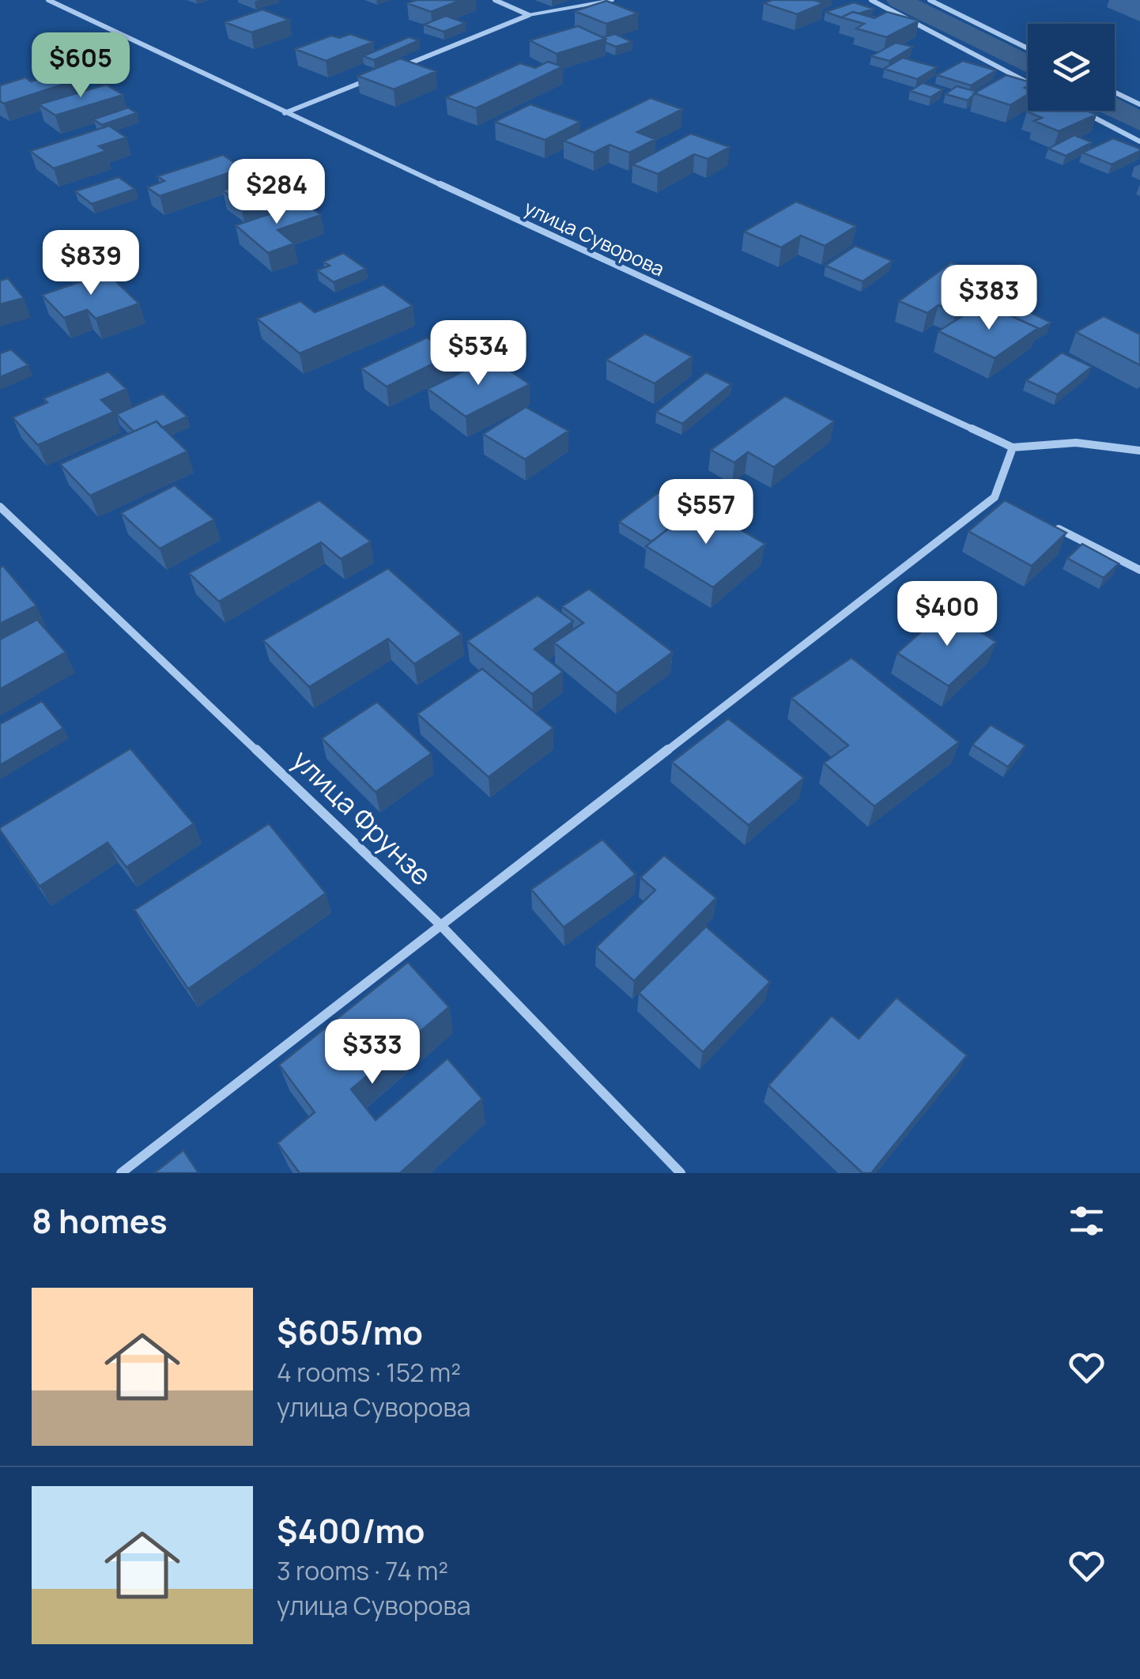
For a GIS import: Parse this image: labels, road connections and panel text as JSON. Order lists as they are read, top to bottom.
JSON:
{
  "streets": {
    "street": ["улица Суворова", "улица Фрунзе"]
  },
  "page": {
    "price": [
      "$605",
      "$284",
      "$839",
      "$383",
      "$534",
      "$557",
      "$400",
      "$333"
    ],
    "heading": "8 homes",
    "list": [
      {
        "name": "$605/mo",
        "note": "4 rooms · 152 m² · улица Суворова"
      },
      {
        "name": "$400/mo",
        "note": "3 rooms · 74 m² · улица Суворова"
      }
    ]
  }
}
